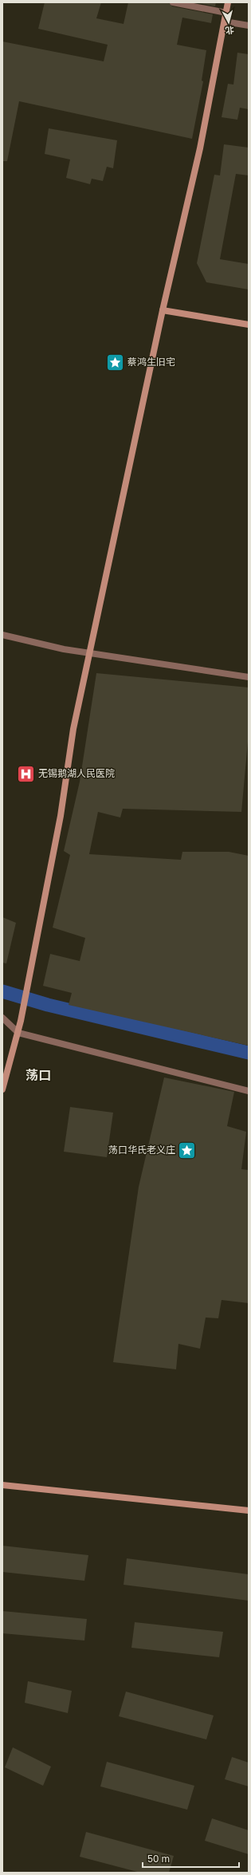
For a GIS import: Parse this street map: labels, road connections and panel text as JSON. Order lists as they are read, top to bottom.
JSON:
{
  "districts": ["荡口"],
  "places": {
    "place": ["蔡鸿生旧宅", "荡口华氏老义庄"],
    "hospital": ["无锡鹅湖人民医院"]
  },
  "scale_bar": "50 m",
  "north": "bottom"
}
